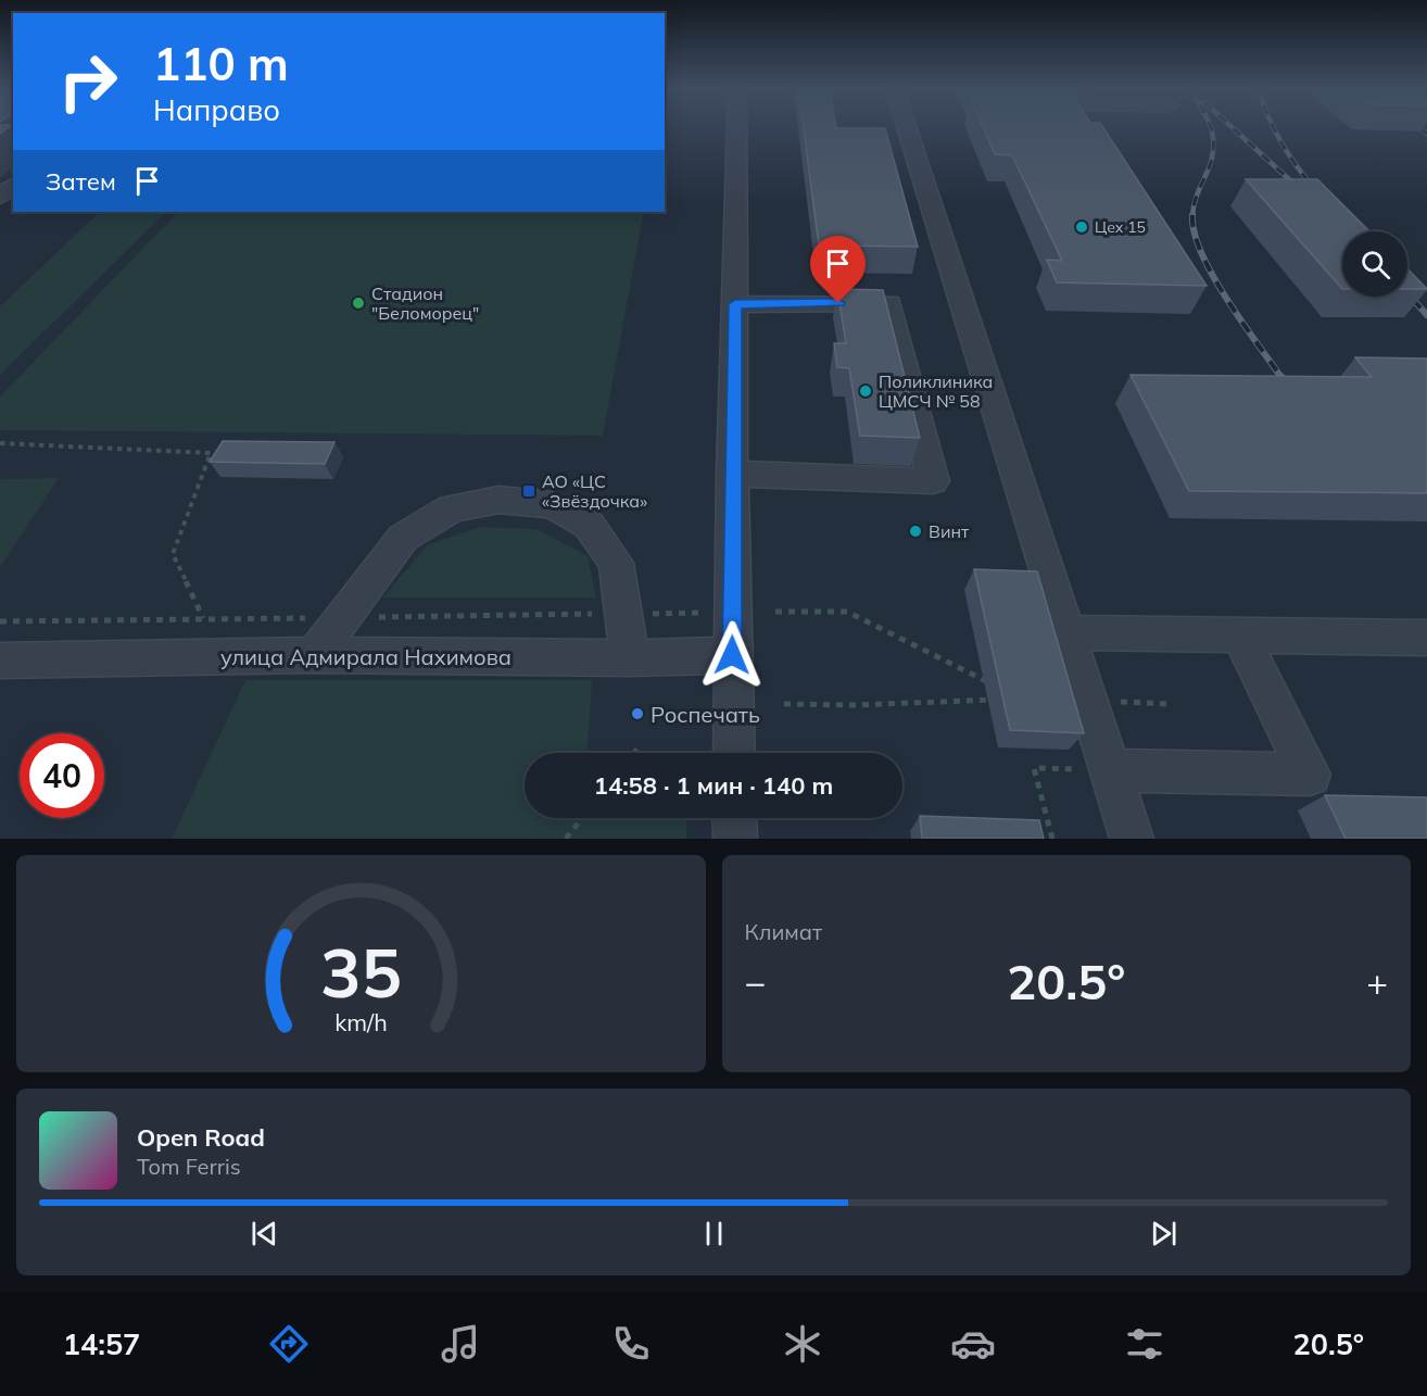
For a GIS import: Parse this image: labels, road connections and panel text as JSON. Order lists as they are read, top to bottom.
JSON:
{
  "streets": {
    "street": ["улица Адмирала Нахимова"]
  },
  "places": {
    "other": [
      "Цех 15",
      "Стадион \"Беломорец\"",
      "Поликлиника ЦМСЧ № 58",
      "Винт",
      "Роспечать"
    ],
    "transit": ["АО «ЦС «Звёздочка»"]
  },
  "page": {
    "turn": ["110 m", "Направо"],
    "then": "Затем",
    "limit": "40",
    "trip": "14:58 · 1 мин · 140 m",
    "tile": "Климат",
    "heat": ["−", "20.5°", "+"],
    "song": ["Open Road", "Tom Ferris"],
    "tabs": ["14:57", "20.5°"],
    "gauge": ["35", "km/h"]
  }
}
